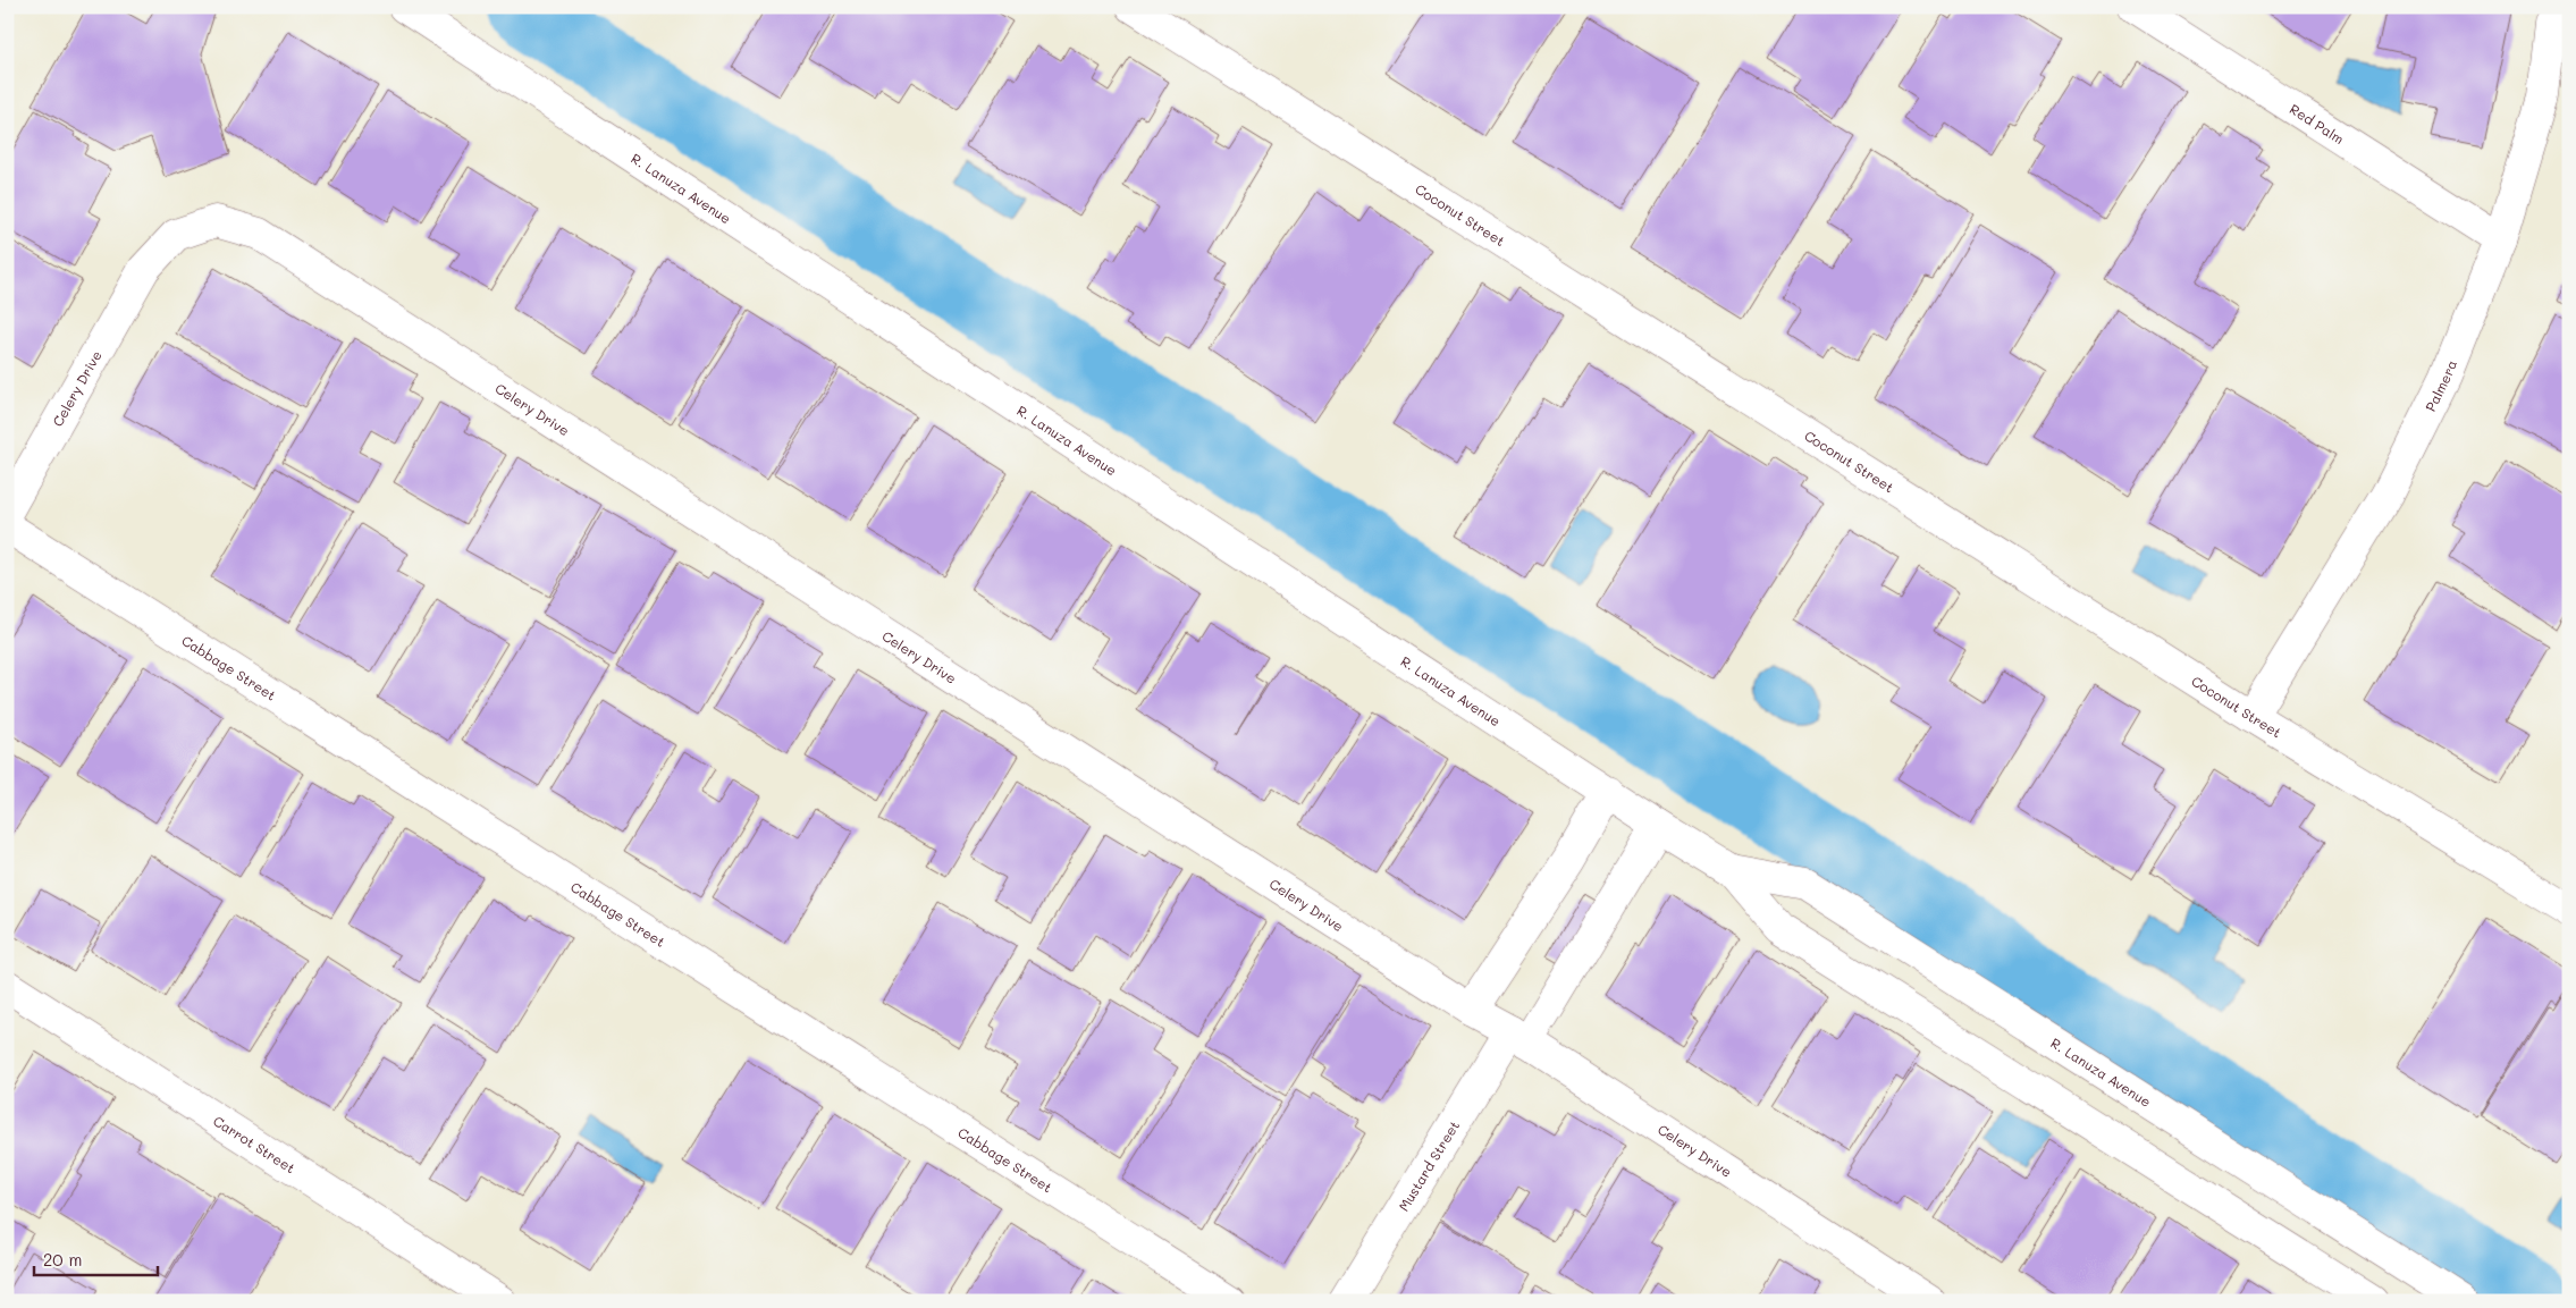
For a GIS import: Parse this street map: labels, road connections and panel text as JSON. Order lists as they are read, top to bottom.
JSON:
{
  "streets": {
    "street": [
      "Red Palm",
      "R. Lanuza Avenue",
      "Coconut Street",
      "Palmera",
      "Celery Drive",
      "Cabbage Street",
      "Carrot Street",
      "Mustard Street"
    ]
  },
  "crossings": [
    ["Red Palm", "Palmera"],
    ["R. Lanuza Avenue", "Mustard Street"],
    ["Coconut Street", "Palmera"],
    ["Celery Drive", "Mustard Street"]
  ],
  "scale_bar": "20 m"
}
